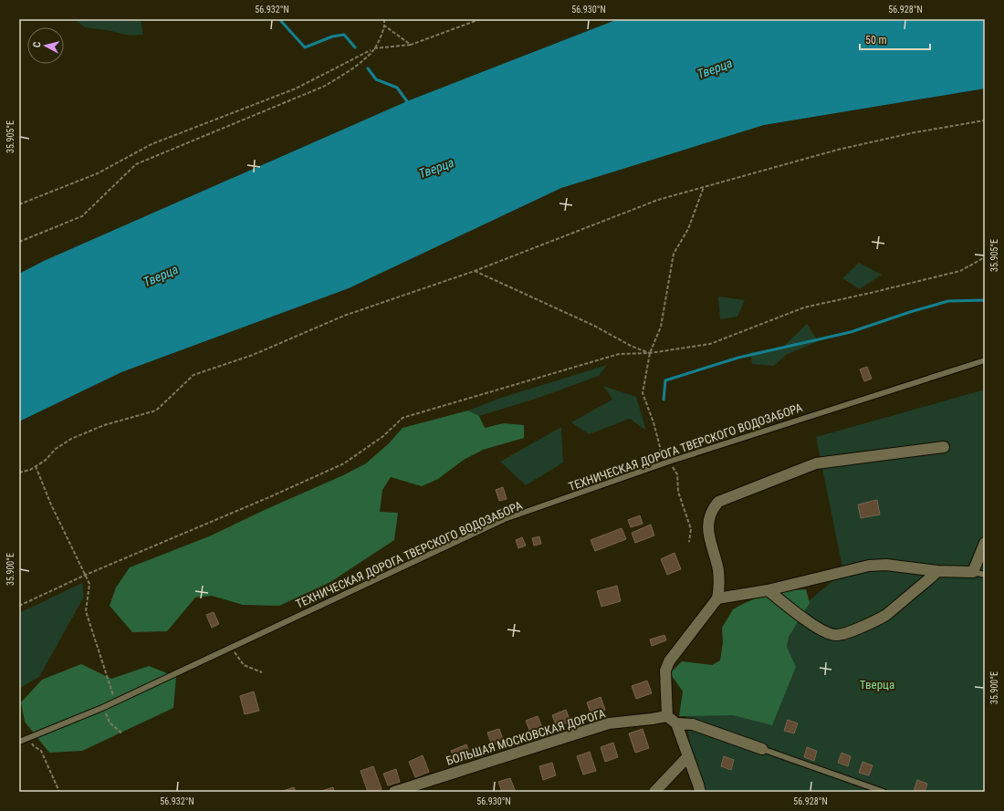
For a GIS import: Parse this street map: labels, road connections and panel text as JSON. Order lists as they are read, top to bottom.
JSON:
{
  "streets": {
    "street": ["БОЛЬШАЯ МОСКОВСКАЯ ДОРОГА"],
    "lane": ["ТЕХНИЧЕСКАЯ ДОРОГА ТВЕРСКОГО ВОДОЗАБОРА"]
  },
  "water": ["Тверца"],
  "parks": ["Тверца"],
  "scale_bar": "50 m",
  "north": "left",
  "coordinates": [
    "56.932°N",
    "56.930°N",
    "56.928°N",
    "35.905°E",
    "35.900°E"
  ]
}
